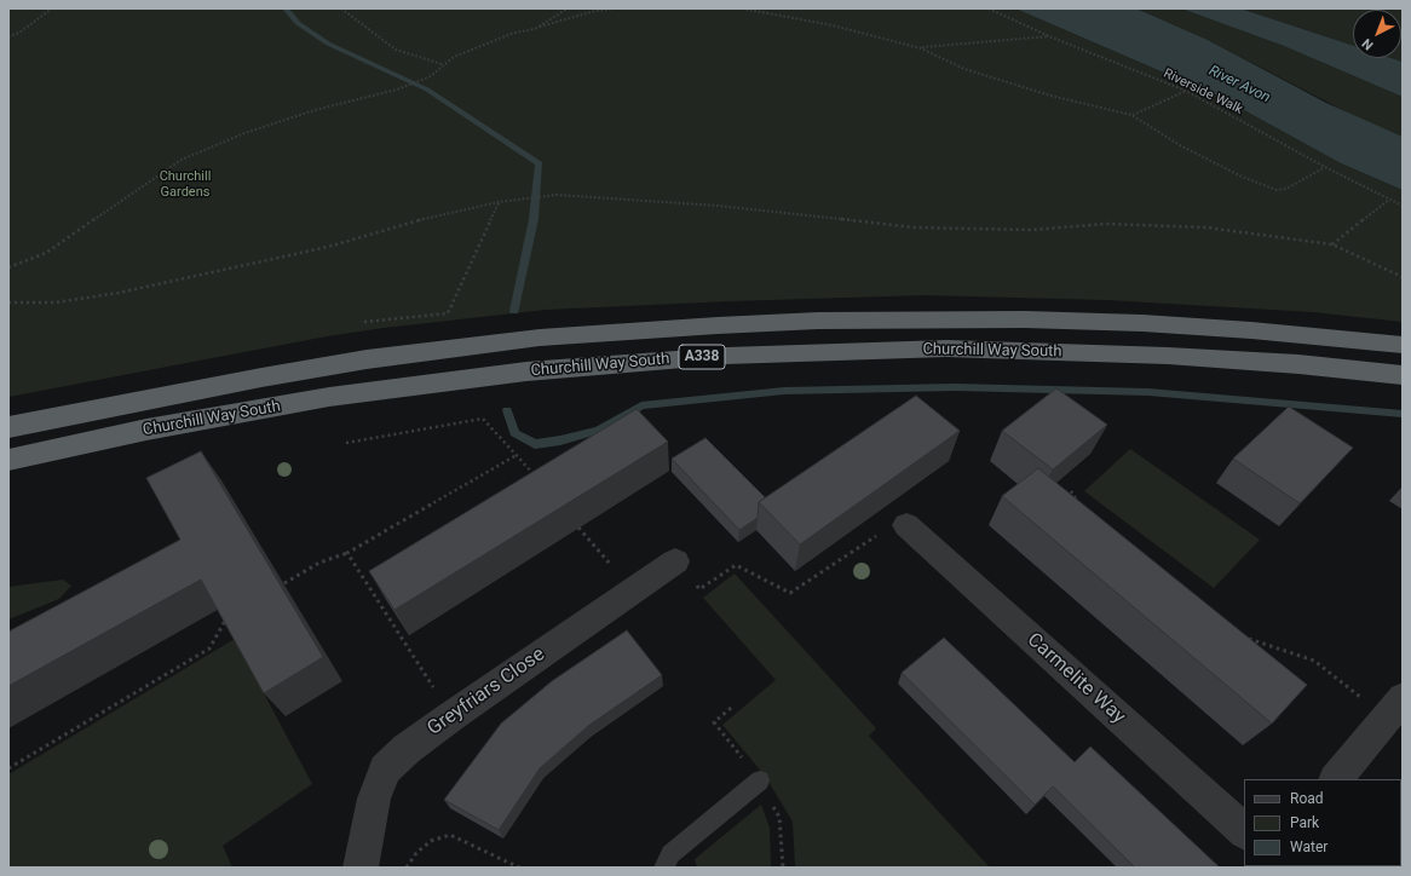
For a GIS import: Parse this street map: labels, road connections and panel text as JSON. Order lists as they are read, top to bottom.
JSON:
{
  "streets": {
    "highway": ["Churchill Way South", "A338"],
    "street": ["Carmelite Way", "Greyfriars Close"],
    "path": ["Riverside Walk"]
  },
  "water": ["River Avon"],
  "parks": ["Churchill Gardens"],
  "legend": ["Road", "Park", "Water"],
  "north": "bottom left"
}
